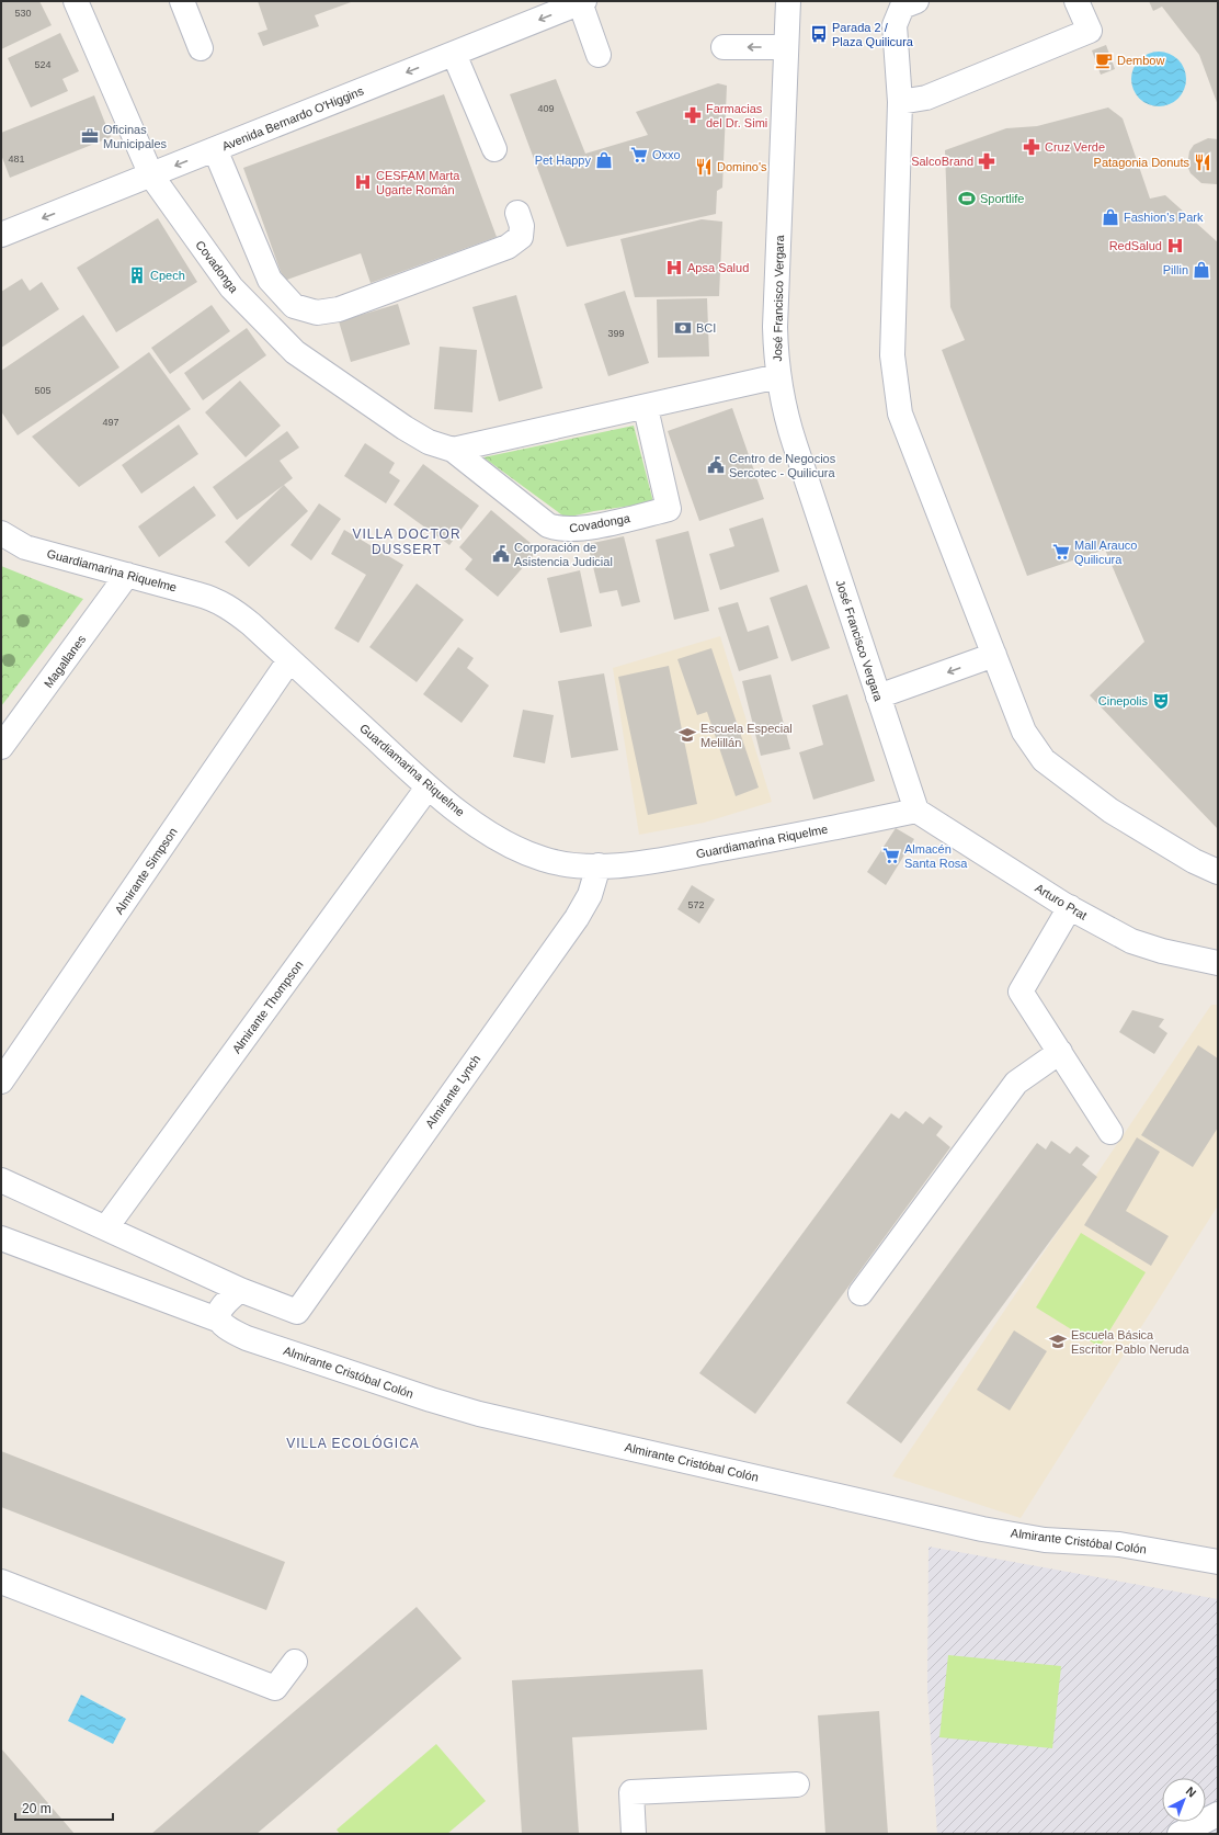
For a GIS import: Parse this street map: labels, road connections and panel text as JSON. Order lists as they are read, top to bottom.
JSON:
{
  "streets": {
    "street": [
      "Avenida Bernardo O'Higgins",
      "Covadonga",
      "José Francisco Vergara",
      "Guardiamarina Riquelme",
      "Magallanes",
      "Almirante Simpson",
      "Arturo Prat",
      "Almirante Thompson",
      "Almirante Lynch",
      "Almirante Cristóbal Colón"
    ]
  },
  "crossings": [
    ["Avenida Bernardo O'Higgins", "Covadonga"],
    ["Covadonga", "José Francisco Vergara"],
    ["José Francisco Vergara", "Guardiamarina Riquelme"],
    ["José Francisco Vergara", "Arturo Prat"],
    ["Guardiamarina Riquelme", "Magallanes"],
    ["Guardiamarina Riquelme", "Almirante Simpson"],
    ["Guardiamarina Riquelme", "Arturo Prat"],
    ["Guardiamarina Riquelme", "Almirante Thompson"],
    ["Guardiamarina Riquelme", "Almirante Lynch"]
  ],
  "one_way": ["Avenida Bernardo O'Higgins"],
  "districts": ["VILLA DOCTOR DUSSERT", "VILLA ECOLÓGICA"],
  "places": {
    "bus stop": ["Parada 2 / Plaza Quilicura"],
    "cafe": ["Dembow"],
    "pharmacy": ["Farmacias del Dr. Simi", "Cruz Verde", "SalcoBrand"],
    "office": ["Oficinas Municipales"],
    "supermarket": ["Oxxo", "Mall Arauco Quilicura", "Almacén Santa Rosa"],
    "shop": ["Pet Happy", "Fashion's Park", "Pillin"],
    "restaurant": ["Patagonia Donuts", "Domino's"],
    "hospital": ["CESFAM Marta Ugarte Román", "RedSalud", "Apsa Salud"],
    "sports": ["Sportlife"],
    "building": ["Cpech"],
    "bank": ["BCI"],
    "public building": ["Centro de Negocios Sercotec - Quilicura", "Corporación de Asistencia Judicial"],
    "theatre": ["Cinepolis"],
    "school or university": ["Escuela Especial Melillán", "Escuela Básica Escritor Pablo Neruda"]
  },
  "house_numbers": [
    "530",
    "524",
    "409",
    "481",
    "399",
    "505",
    "497",
    "572"
  ],
  "scale_bar": "20 m",
  "north": "top right"
}
